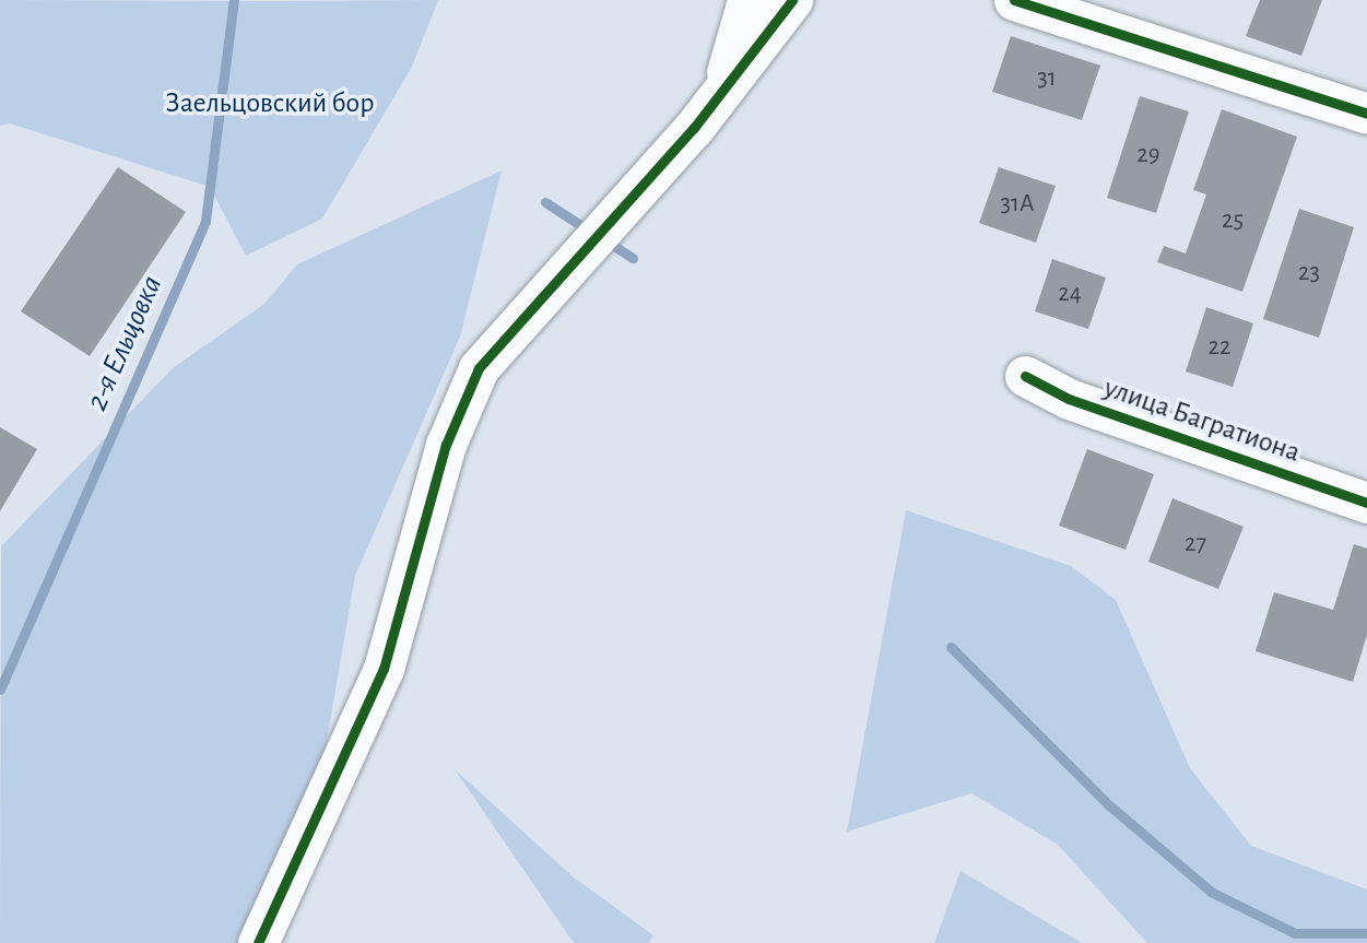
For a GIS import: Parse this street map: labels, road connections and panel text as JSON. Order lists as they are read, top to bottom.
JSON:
{
  "streets": {
    "street": ["улица Багратиона"]
  },
  "water": ["2-я Ельцовка"],
  "parks": ["Заельцовский бор"],
  "house_numbers": [
    "31",
    "29",
    "31А",
    "25",
    "23",
    "24",
    "22",
    "27"
  ]
}
